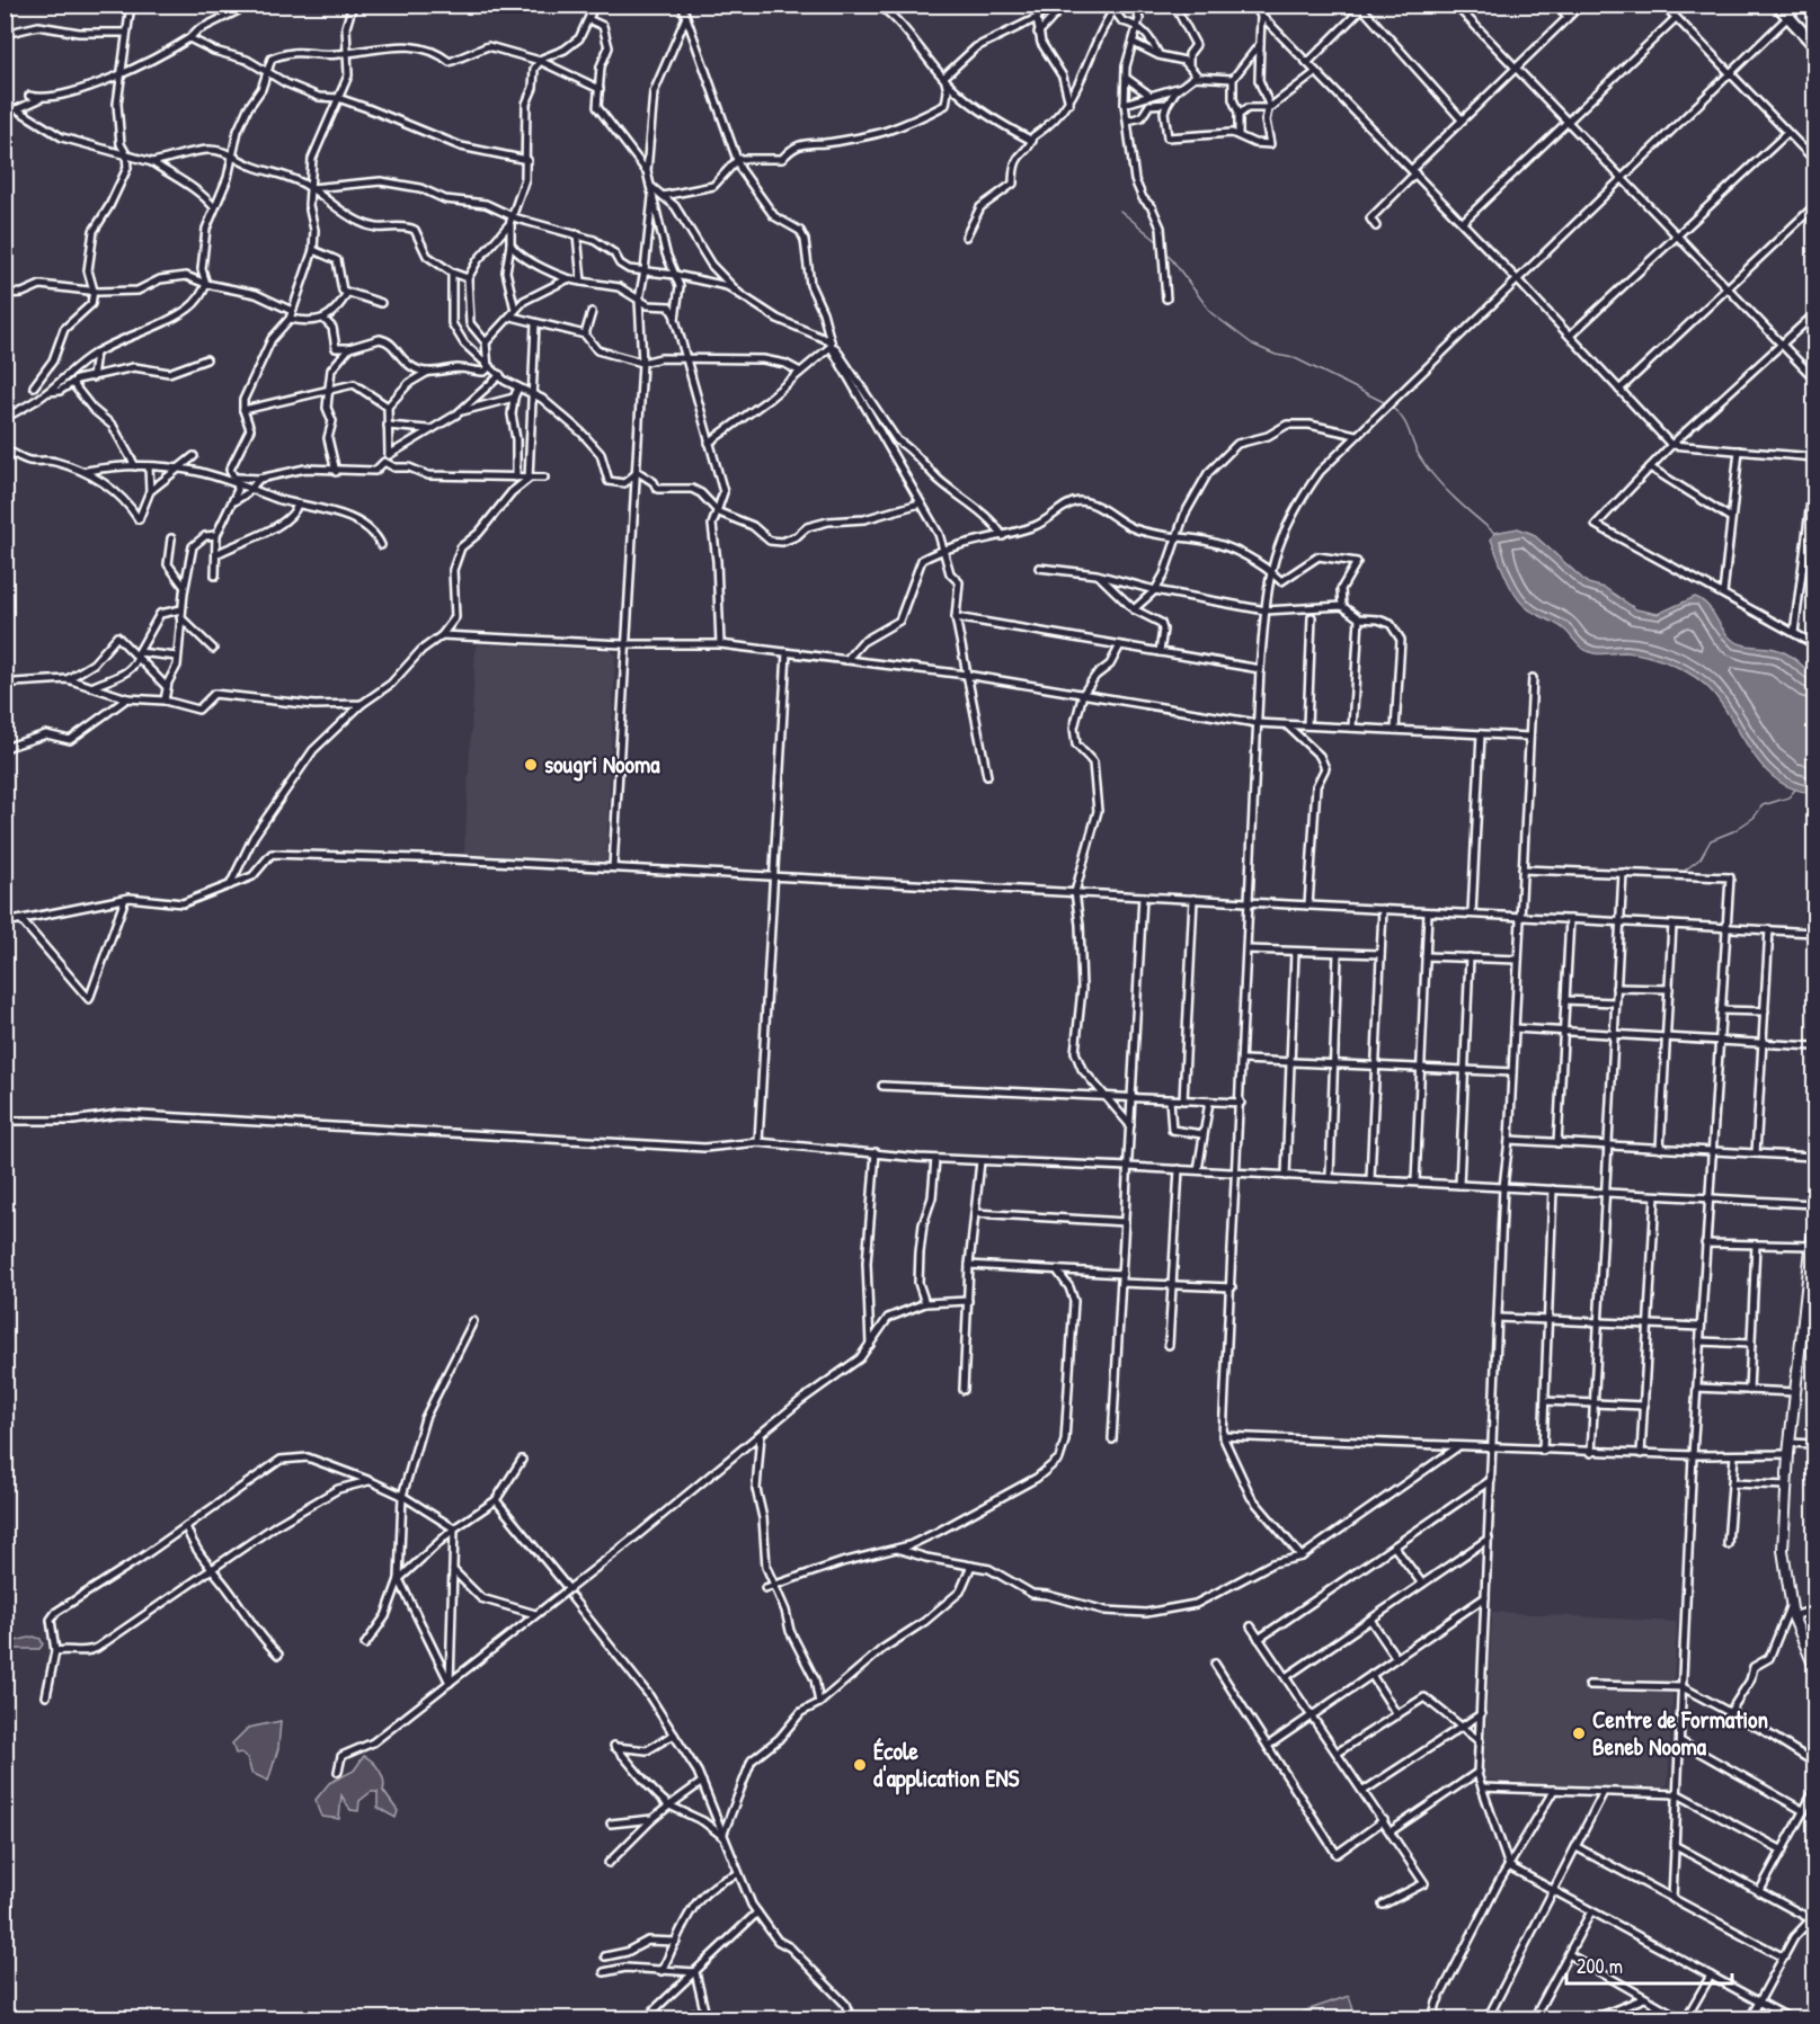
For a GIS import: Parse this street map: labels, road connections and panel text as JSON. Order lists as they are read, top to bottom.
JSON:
{
  "places": ["sougri Nooma", "Centre de Formation Beneb Nooma", "École d'application ENS"],
  "scale_bar": "200 m"
}
